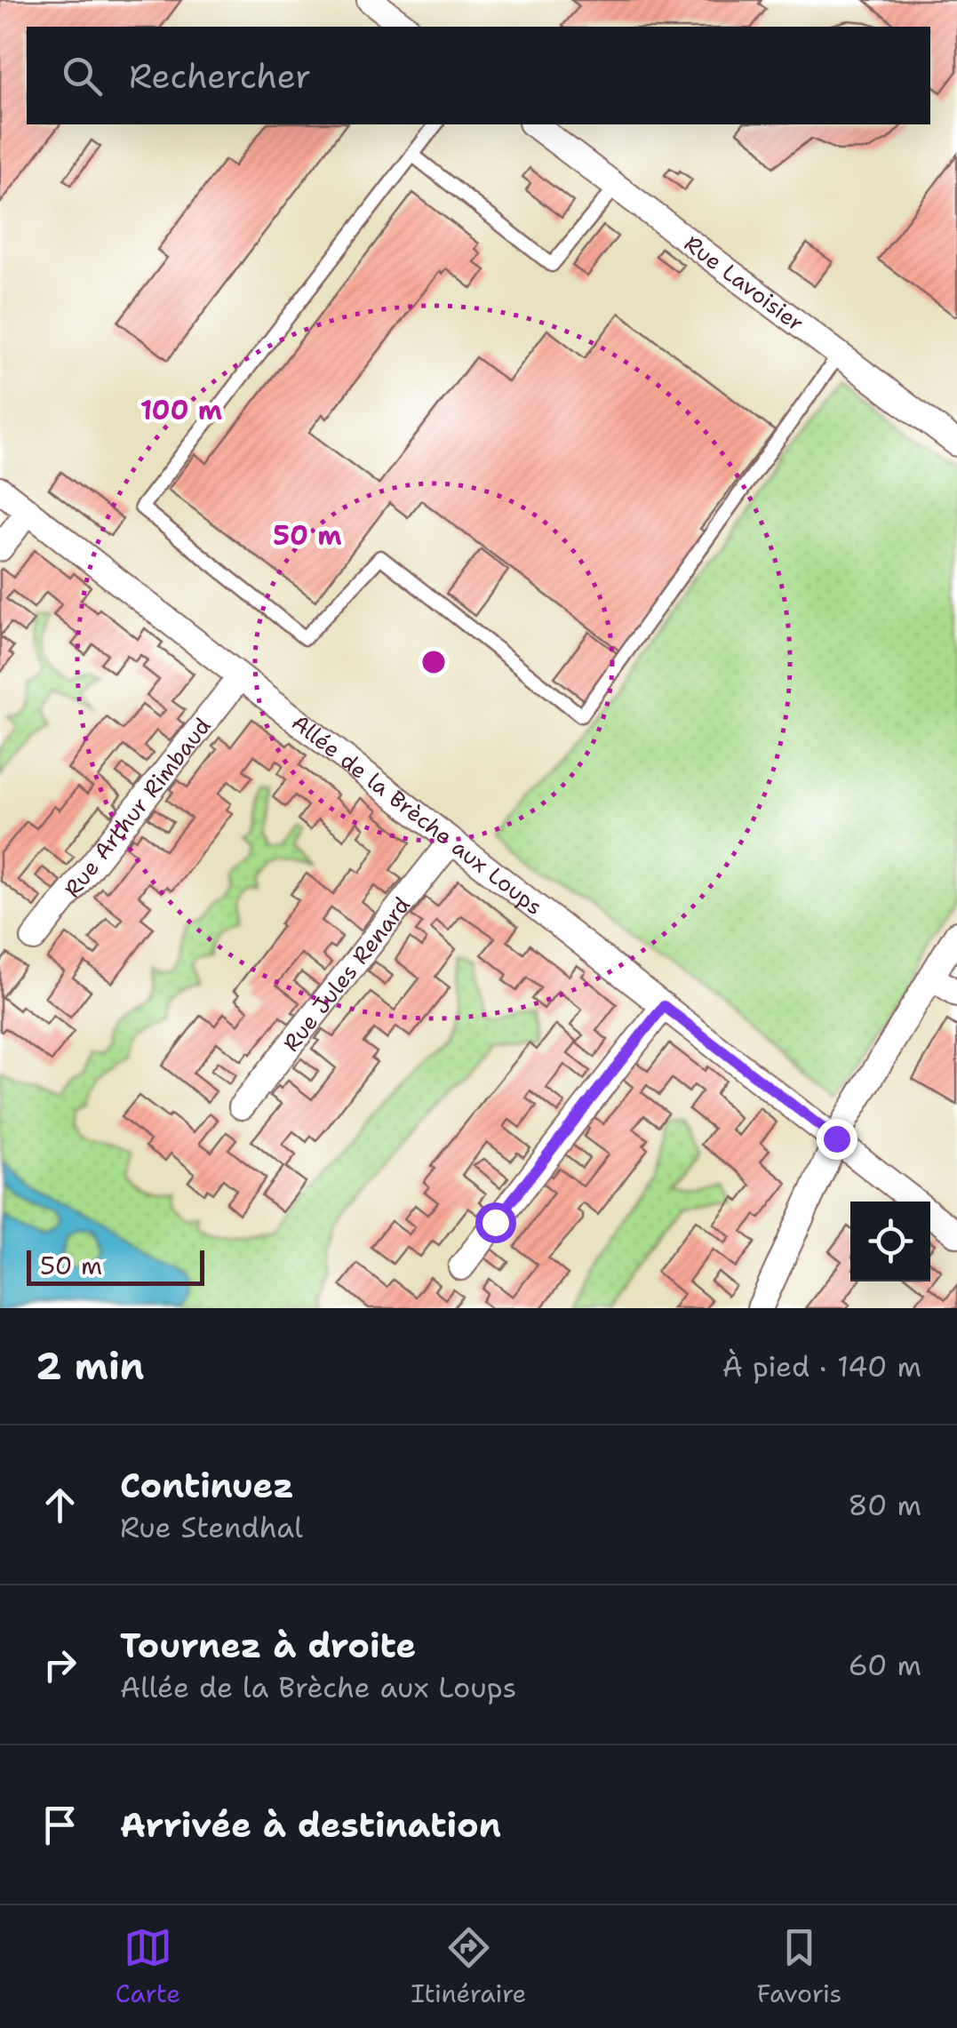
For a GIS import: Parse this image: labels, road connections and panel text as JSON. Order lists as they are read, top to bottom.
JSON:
{
  "streets": {
    "street": [
      "Rue Lavoisier",
      "Rue Arthur Rimbaud",
      "Allée de la Brèche aux Loups",
      "Rue Jules Renard"
    ]
  },
  "crossings": [
    ["Rue Arthur Rimbaud", "Allée de la Brèche aux Loups"],
    ["Allée de la Brèche aux Loups", "Rue Jules Renard"]
  ],
  "scale_bar": "50 m",
  "page": {
    "search": "Rechercher",
    "scale": "50 m",
    "heading": ["2 min", "À pied · 140 m"],
    "list": [
      ["Continuez", "Rue Stendhal", "80 m"],
      ["Tournez à droite", "Allée de la Brèche aux Loups", "60 m"],
      "Arrivée à destination"
    ],
    "nav": ["Carte", "Itinéraire", "Favoris"]
  },
  "rings": ["100 m", "50 m"]
}
